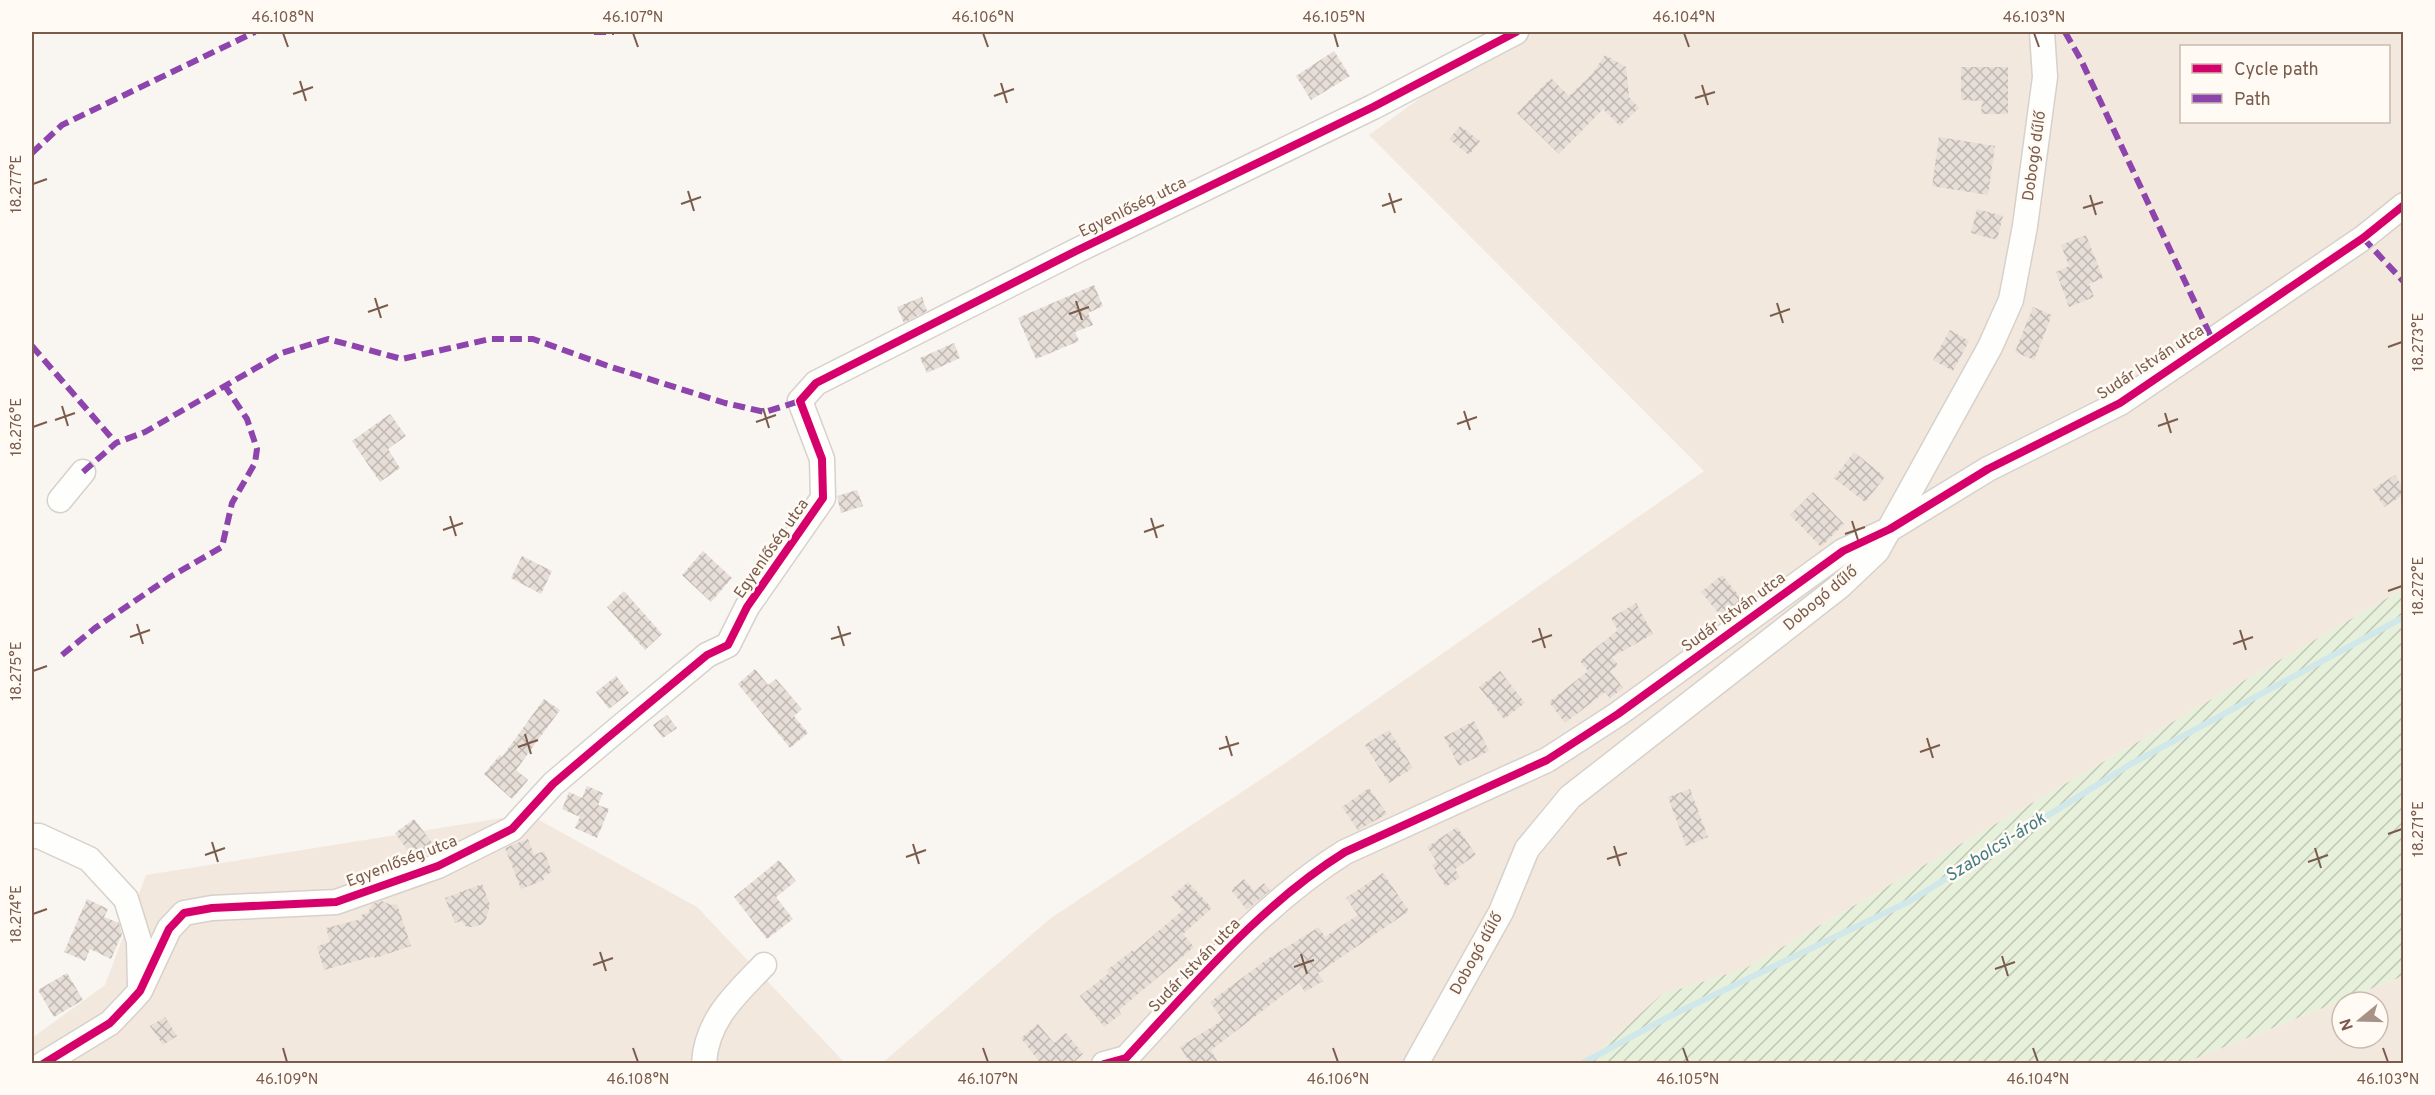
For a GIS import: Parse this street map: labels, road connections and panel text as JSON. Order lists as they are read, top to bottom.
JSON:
{
  "streets": {
    "street": ["Dobogó dűlő", "Egyenlőség utca", "Sudár István utca"]
  },
  "crossings": [
    ["Dobogó dűlő", "Sudár István utca"]
  ],
  "water": ["Szabolcsi-árok"],
  "legend": ["Cycle path", "Path"],
  "north": "left",
  "coordinates": [
    "46.108°N",
    "46.107°N",
    "46.106°N",
    "46.105°N",
    "46.104°N",
    "46.103°N",
    "18.277°E",
    "18.273°E",
    "18.276°E",
    "18.272°E",
    "18.275°E",
    "18.271°E",
    "18.274°E",
    "46.109°N"
  ]
}
